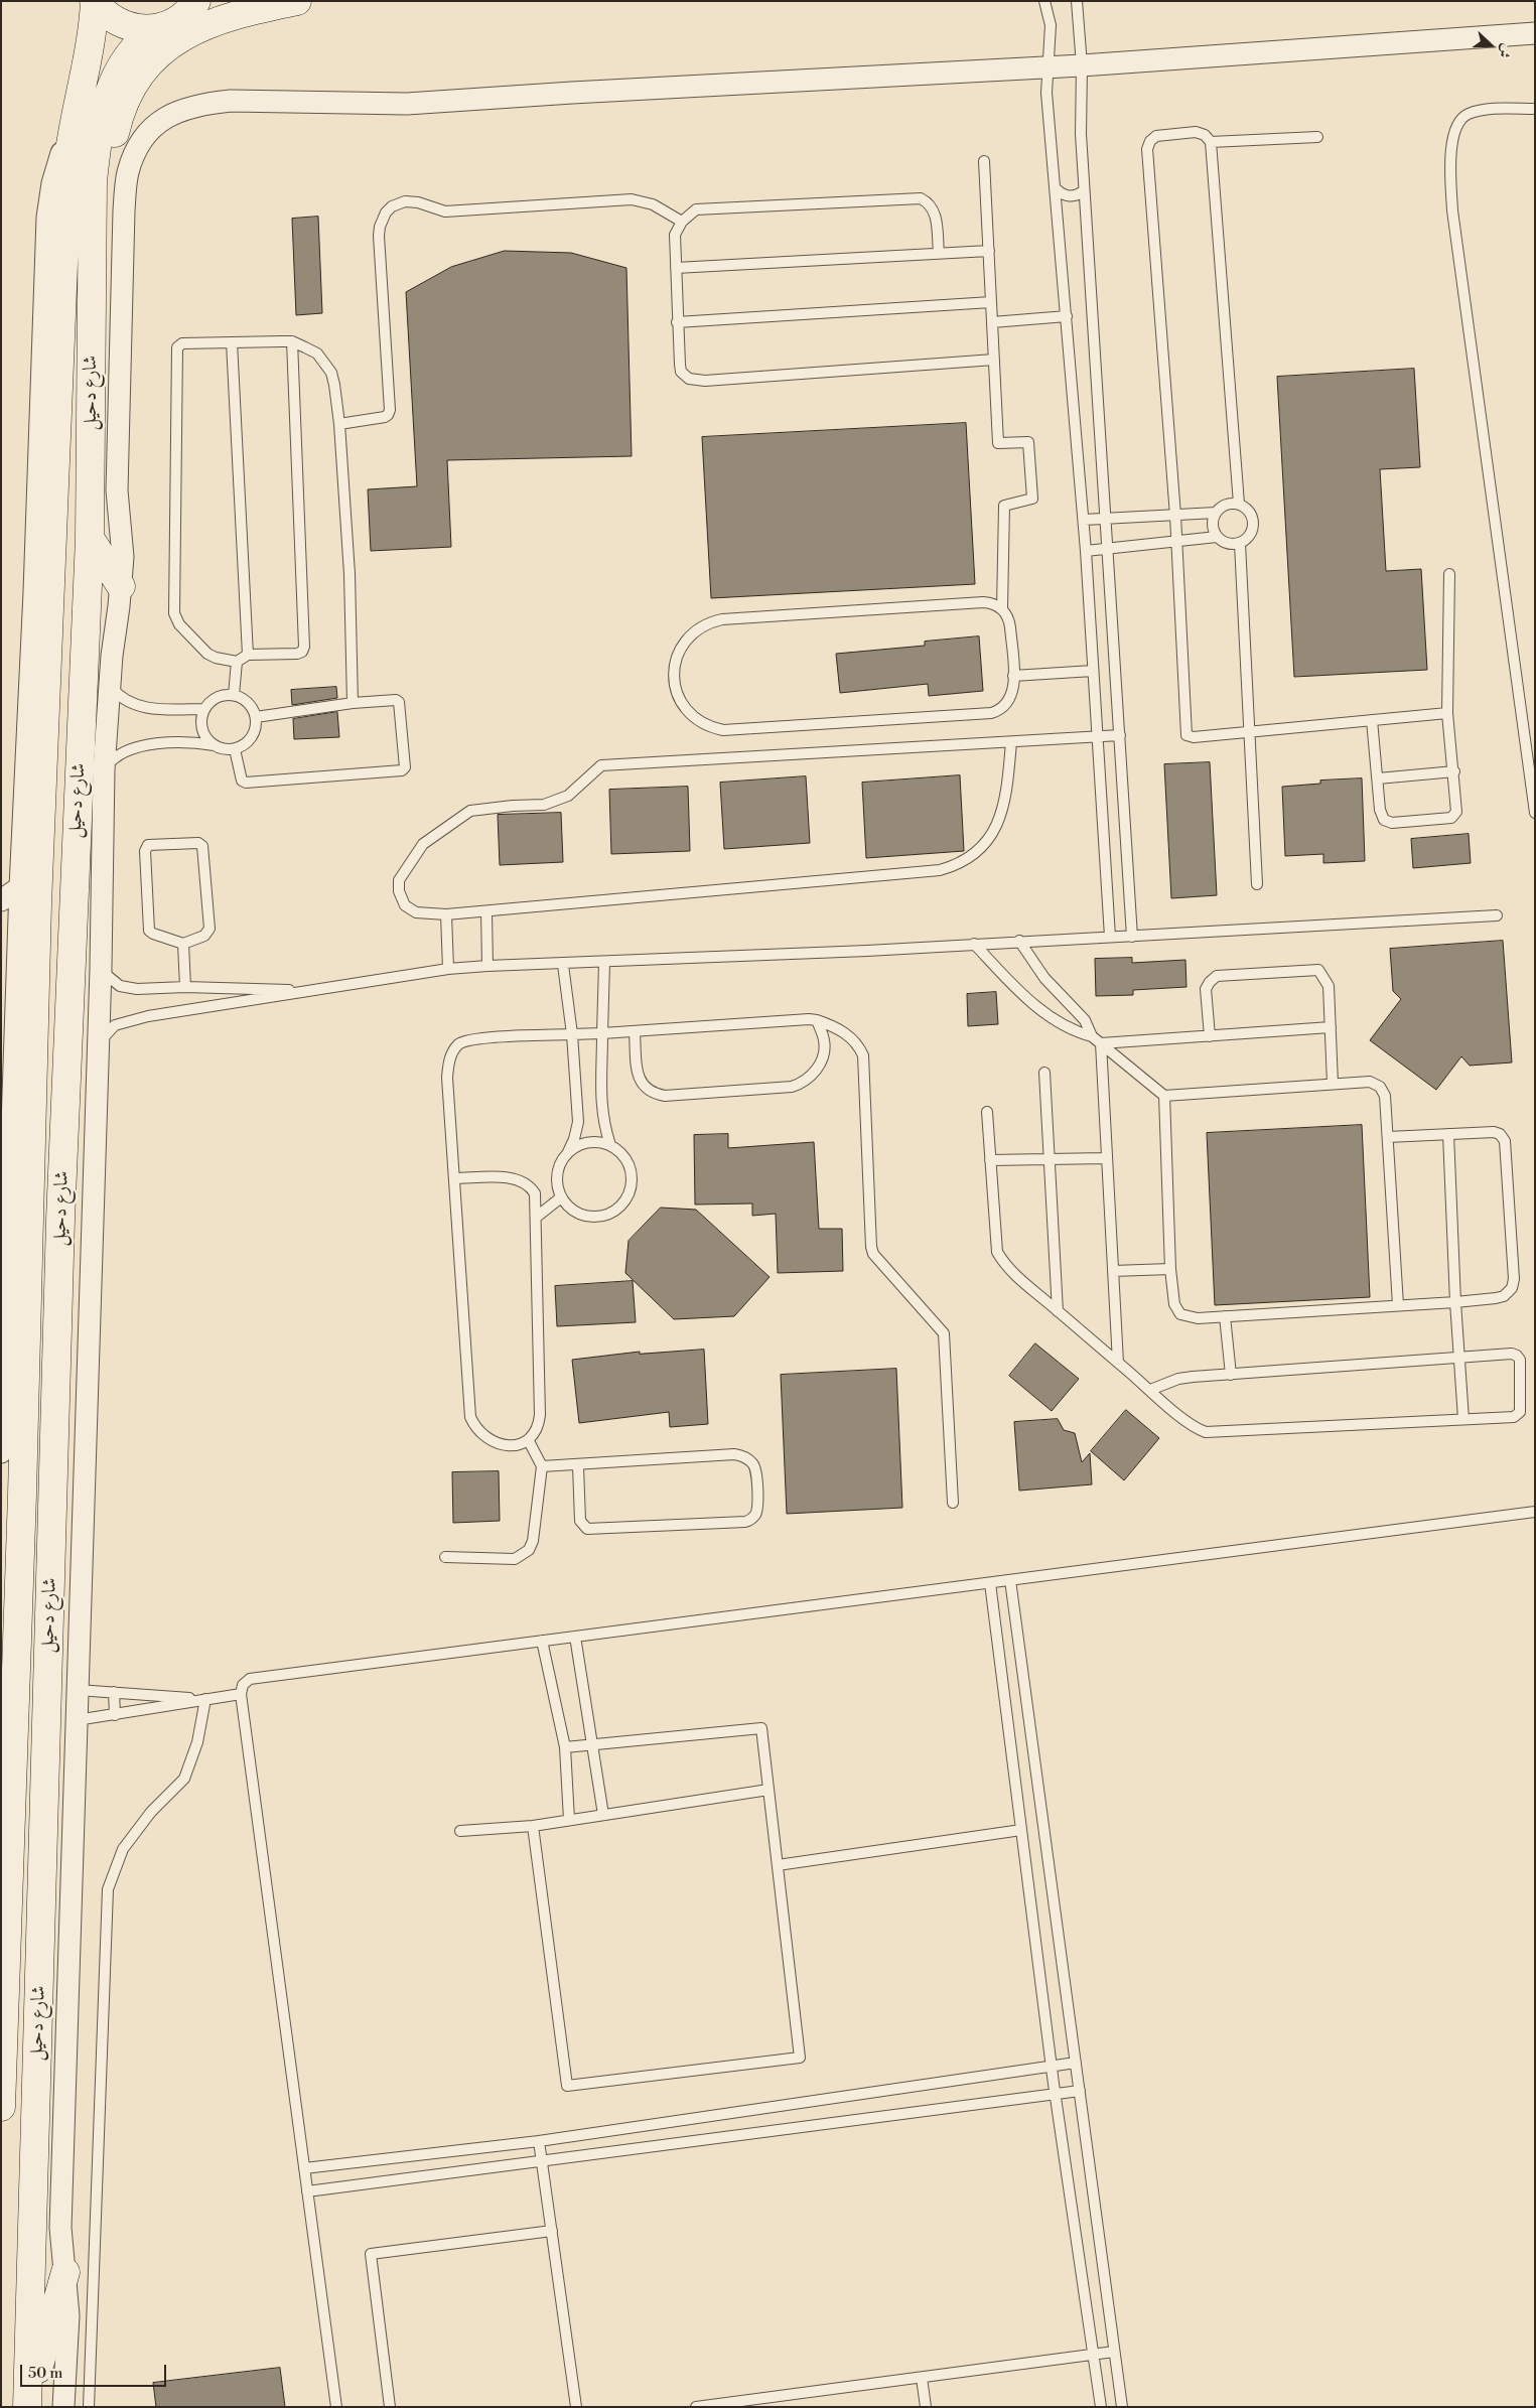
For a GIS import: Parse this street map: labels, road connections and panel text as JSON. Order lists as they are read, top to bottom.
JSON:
{
  "streets": {
    "main road": ["شارع دحيل"]
  },
  "scale_bar": "50 m",
  "north": "right"
}
